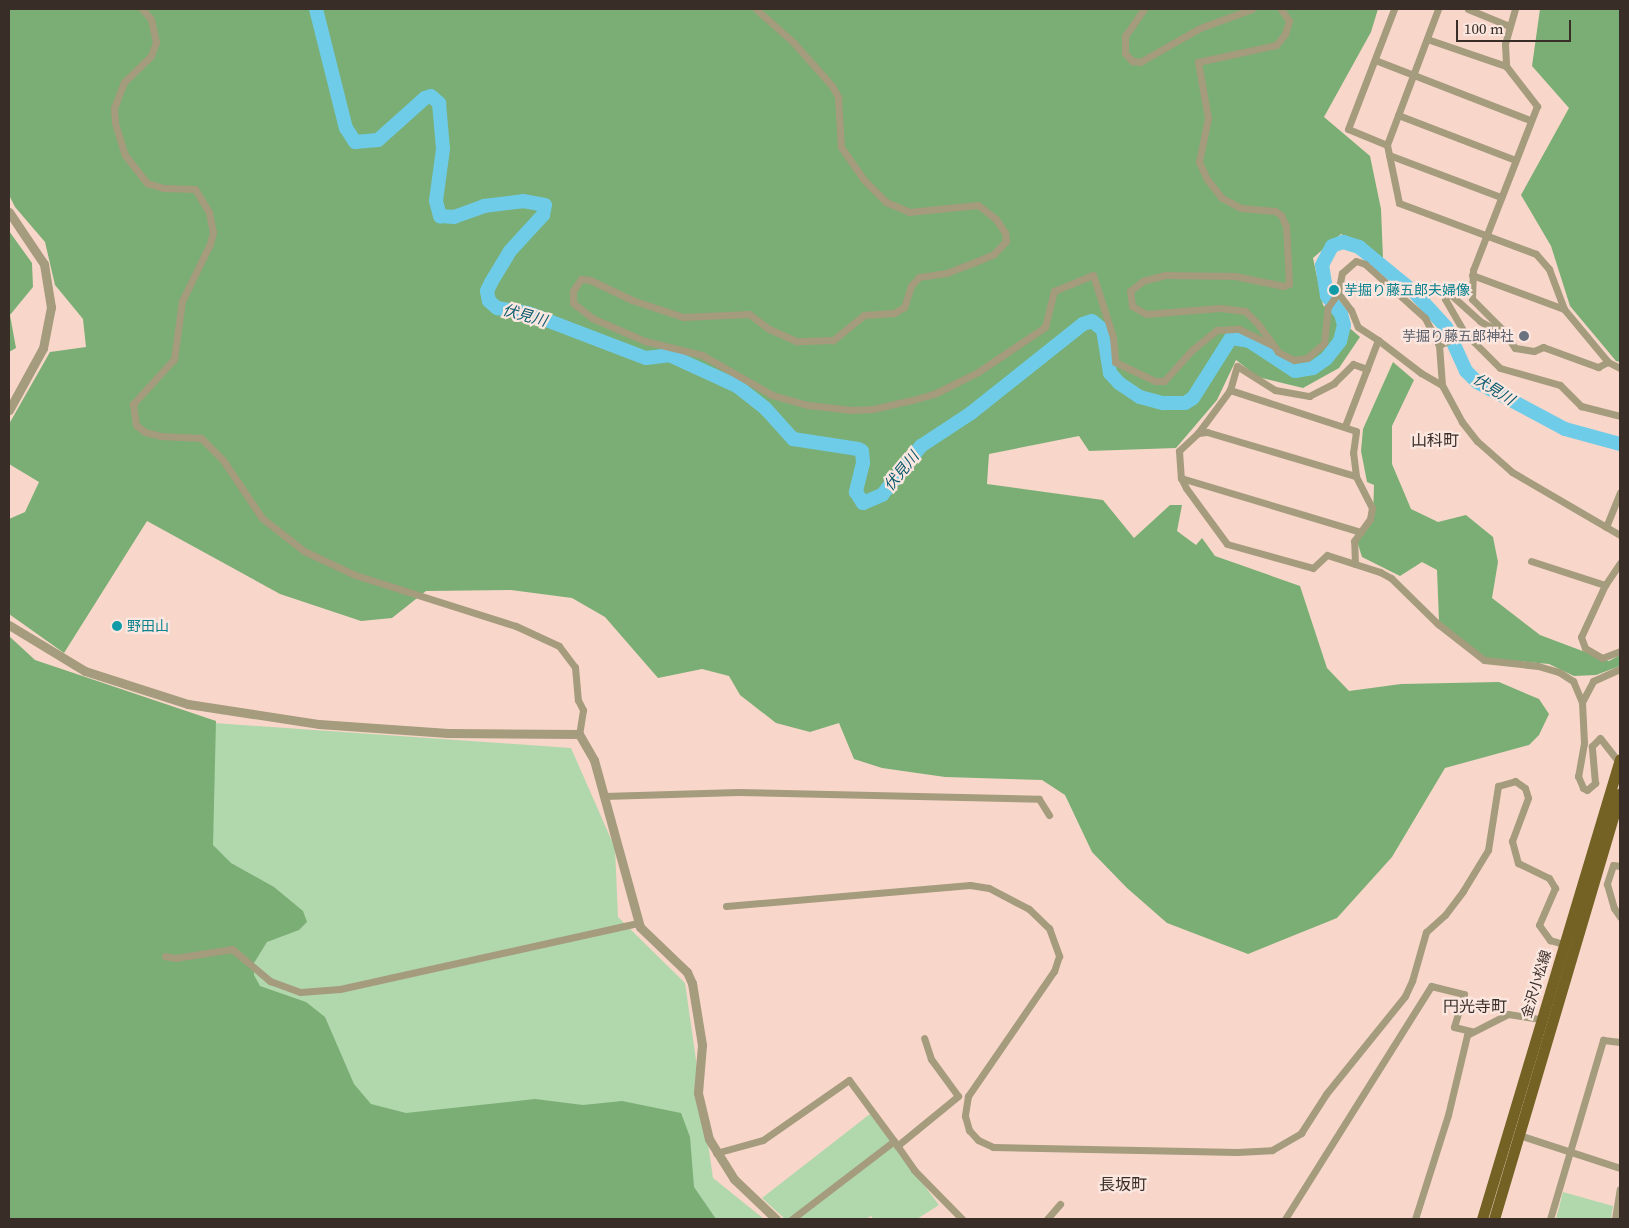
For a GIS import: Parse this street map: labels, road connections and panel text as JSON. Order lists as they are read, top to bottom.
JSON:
{
  "streets": {
    "main road": ["金沢小松線"]
  },
  "districts": ["山科町", "円光寺町", "長坂町"],
  "water": ["伏見川"],
  "places": ["芋掘り藤五郎夫婦像", "芋掘り藤五郎神社", "野田山"],
  "scale_bar": "100 m"
}
